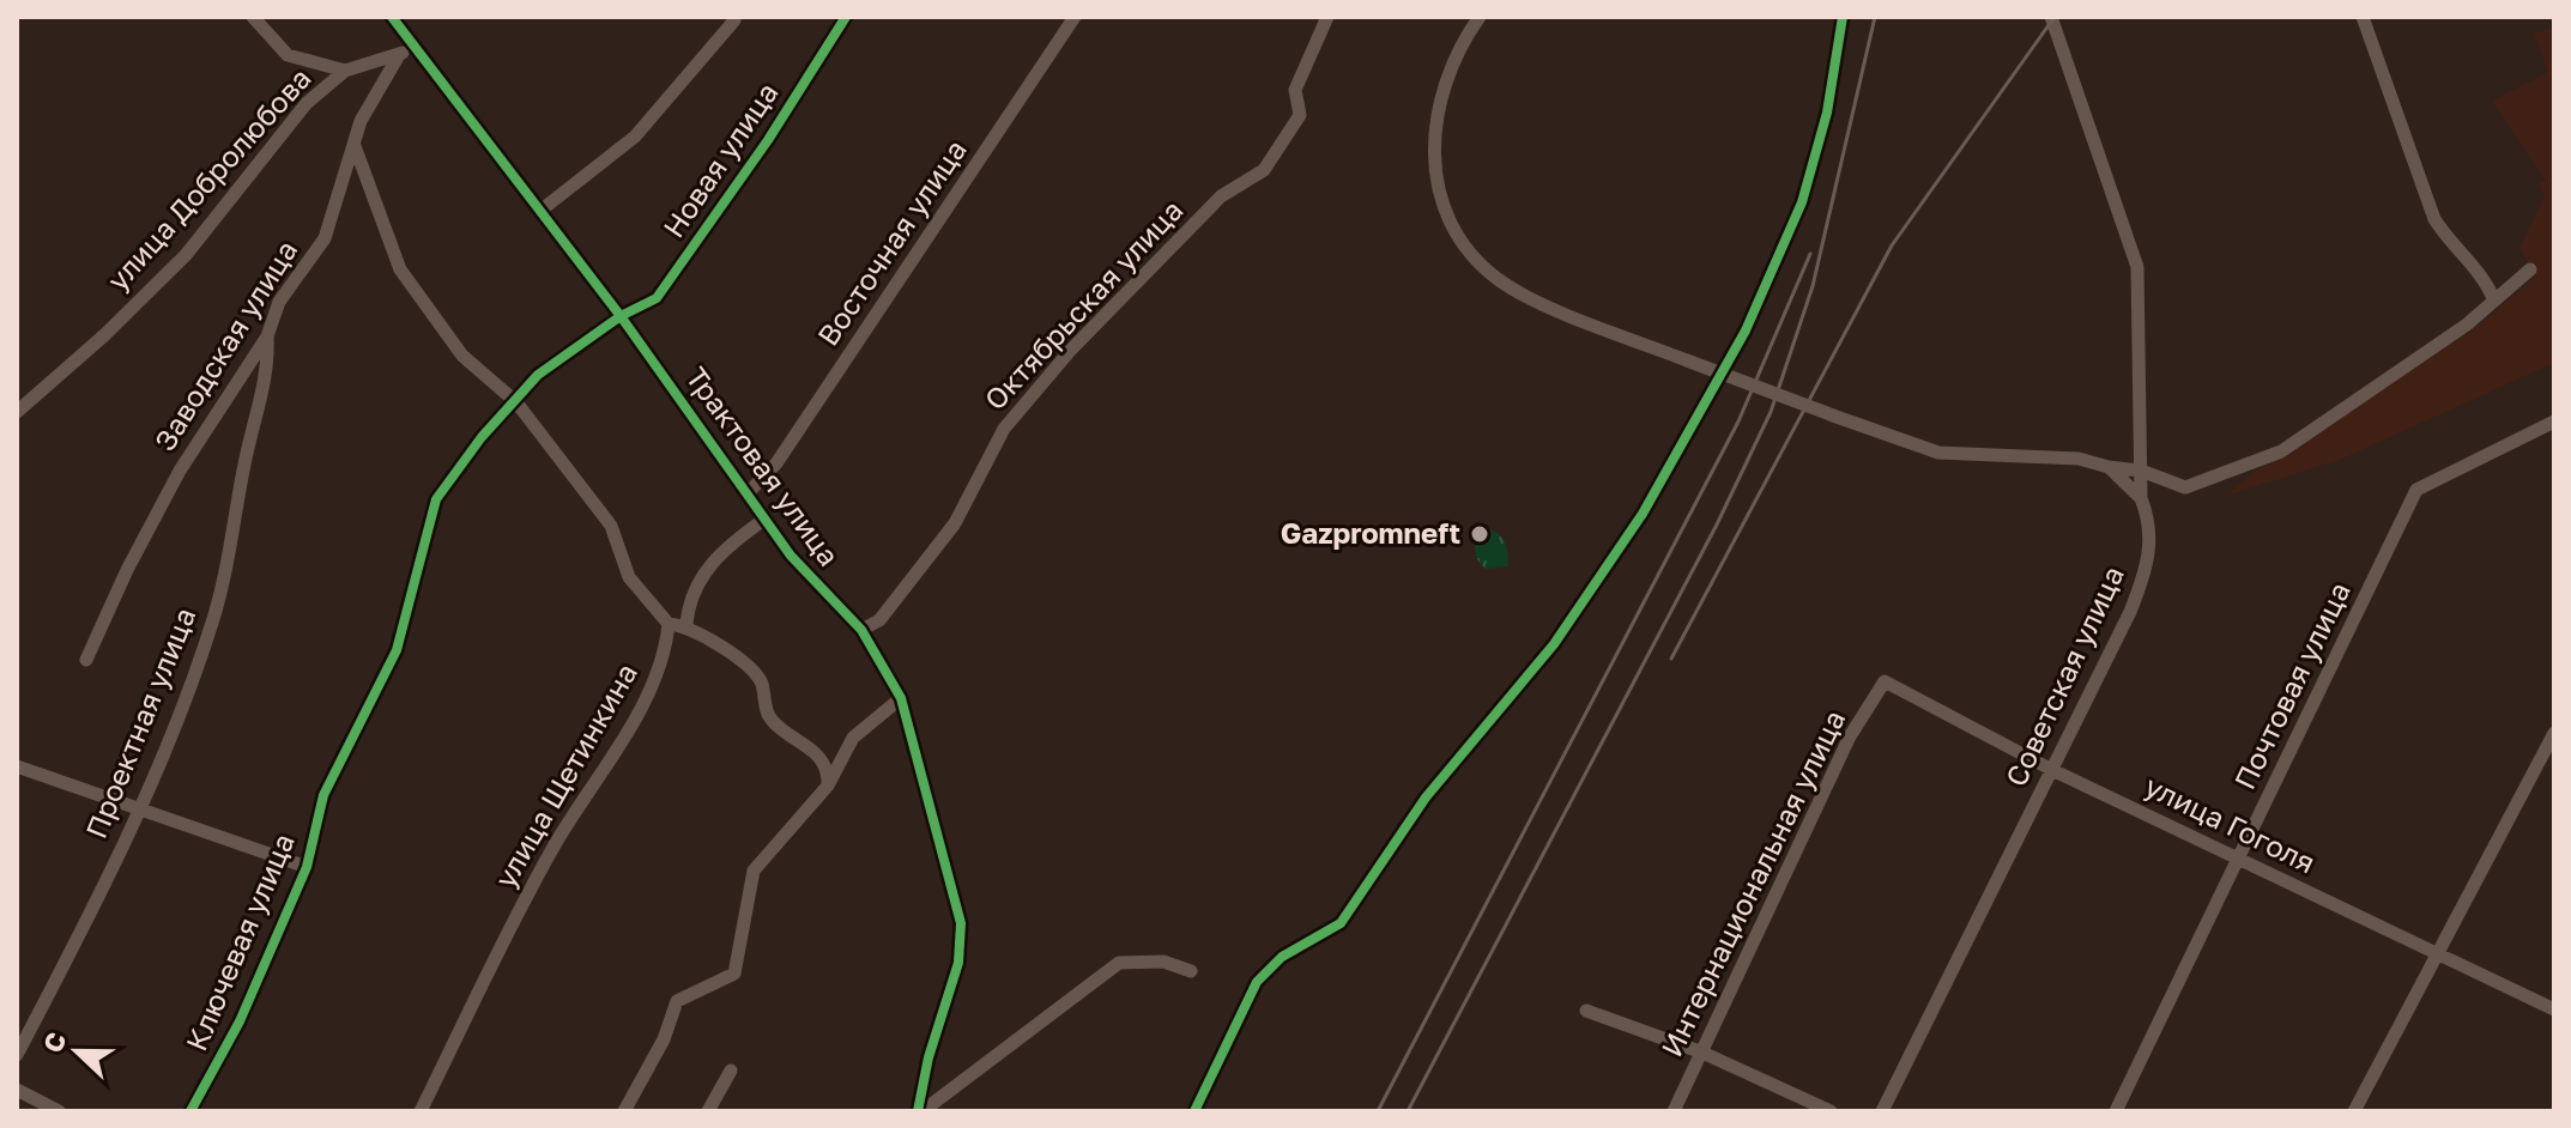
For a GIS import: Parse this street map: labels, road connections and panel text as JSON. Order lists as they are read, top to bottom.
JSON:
{
  "streets": {
    "street": [
      "Новая улица",
      "улица Добролюбова",
      "Восточная улица",
      "Октябрьская улица",
      "Заводская улица",
      "Трактовая улица",
      "Советская улица",
      "Почтовая улица",
      "Проектная улица",
      "улица Щетинкина",
      "улица Гоголя",
      "Интернациональная улица",
      "Ключевая улица"
    ]
  },
  "crossings": [
    ["Новая улица", "Трактовая улица"],
    ["Новая улица", "Ключевая улица"],
    ["улица Добролюбова", "Заводская улица"],
    ["улица Добролюбова", "Трактовая улица"],
    ["Восточная улица", "Трактовая улица"],
    ["Октябрьская улица", "Трактовая улица"],
    ["Заводская улица", "Проектная улица"],
    ["Трактовая улица", "Ключевая улица"],
    ["Советская улица", "улица Гоголя"],
    ["Почтовая улица", "улица Гоголя"],
    ["улица Гоголя", "Интернациональная улица"]
  ],
  "places": ["Gazpromneft"],
  "north": "left"
}
